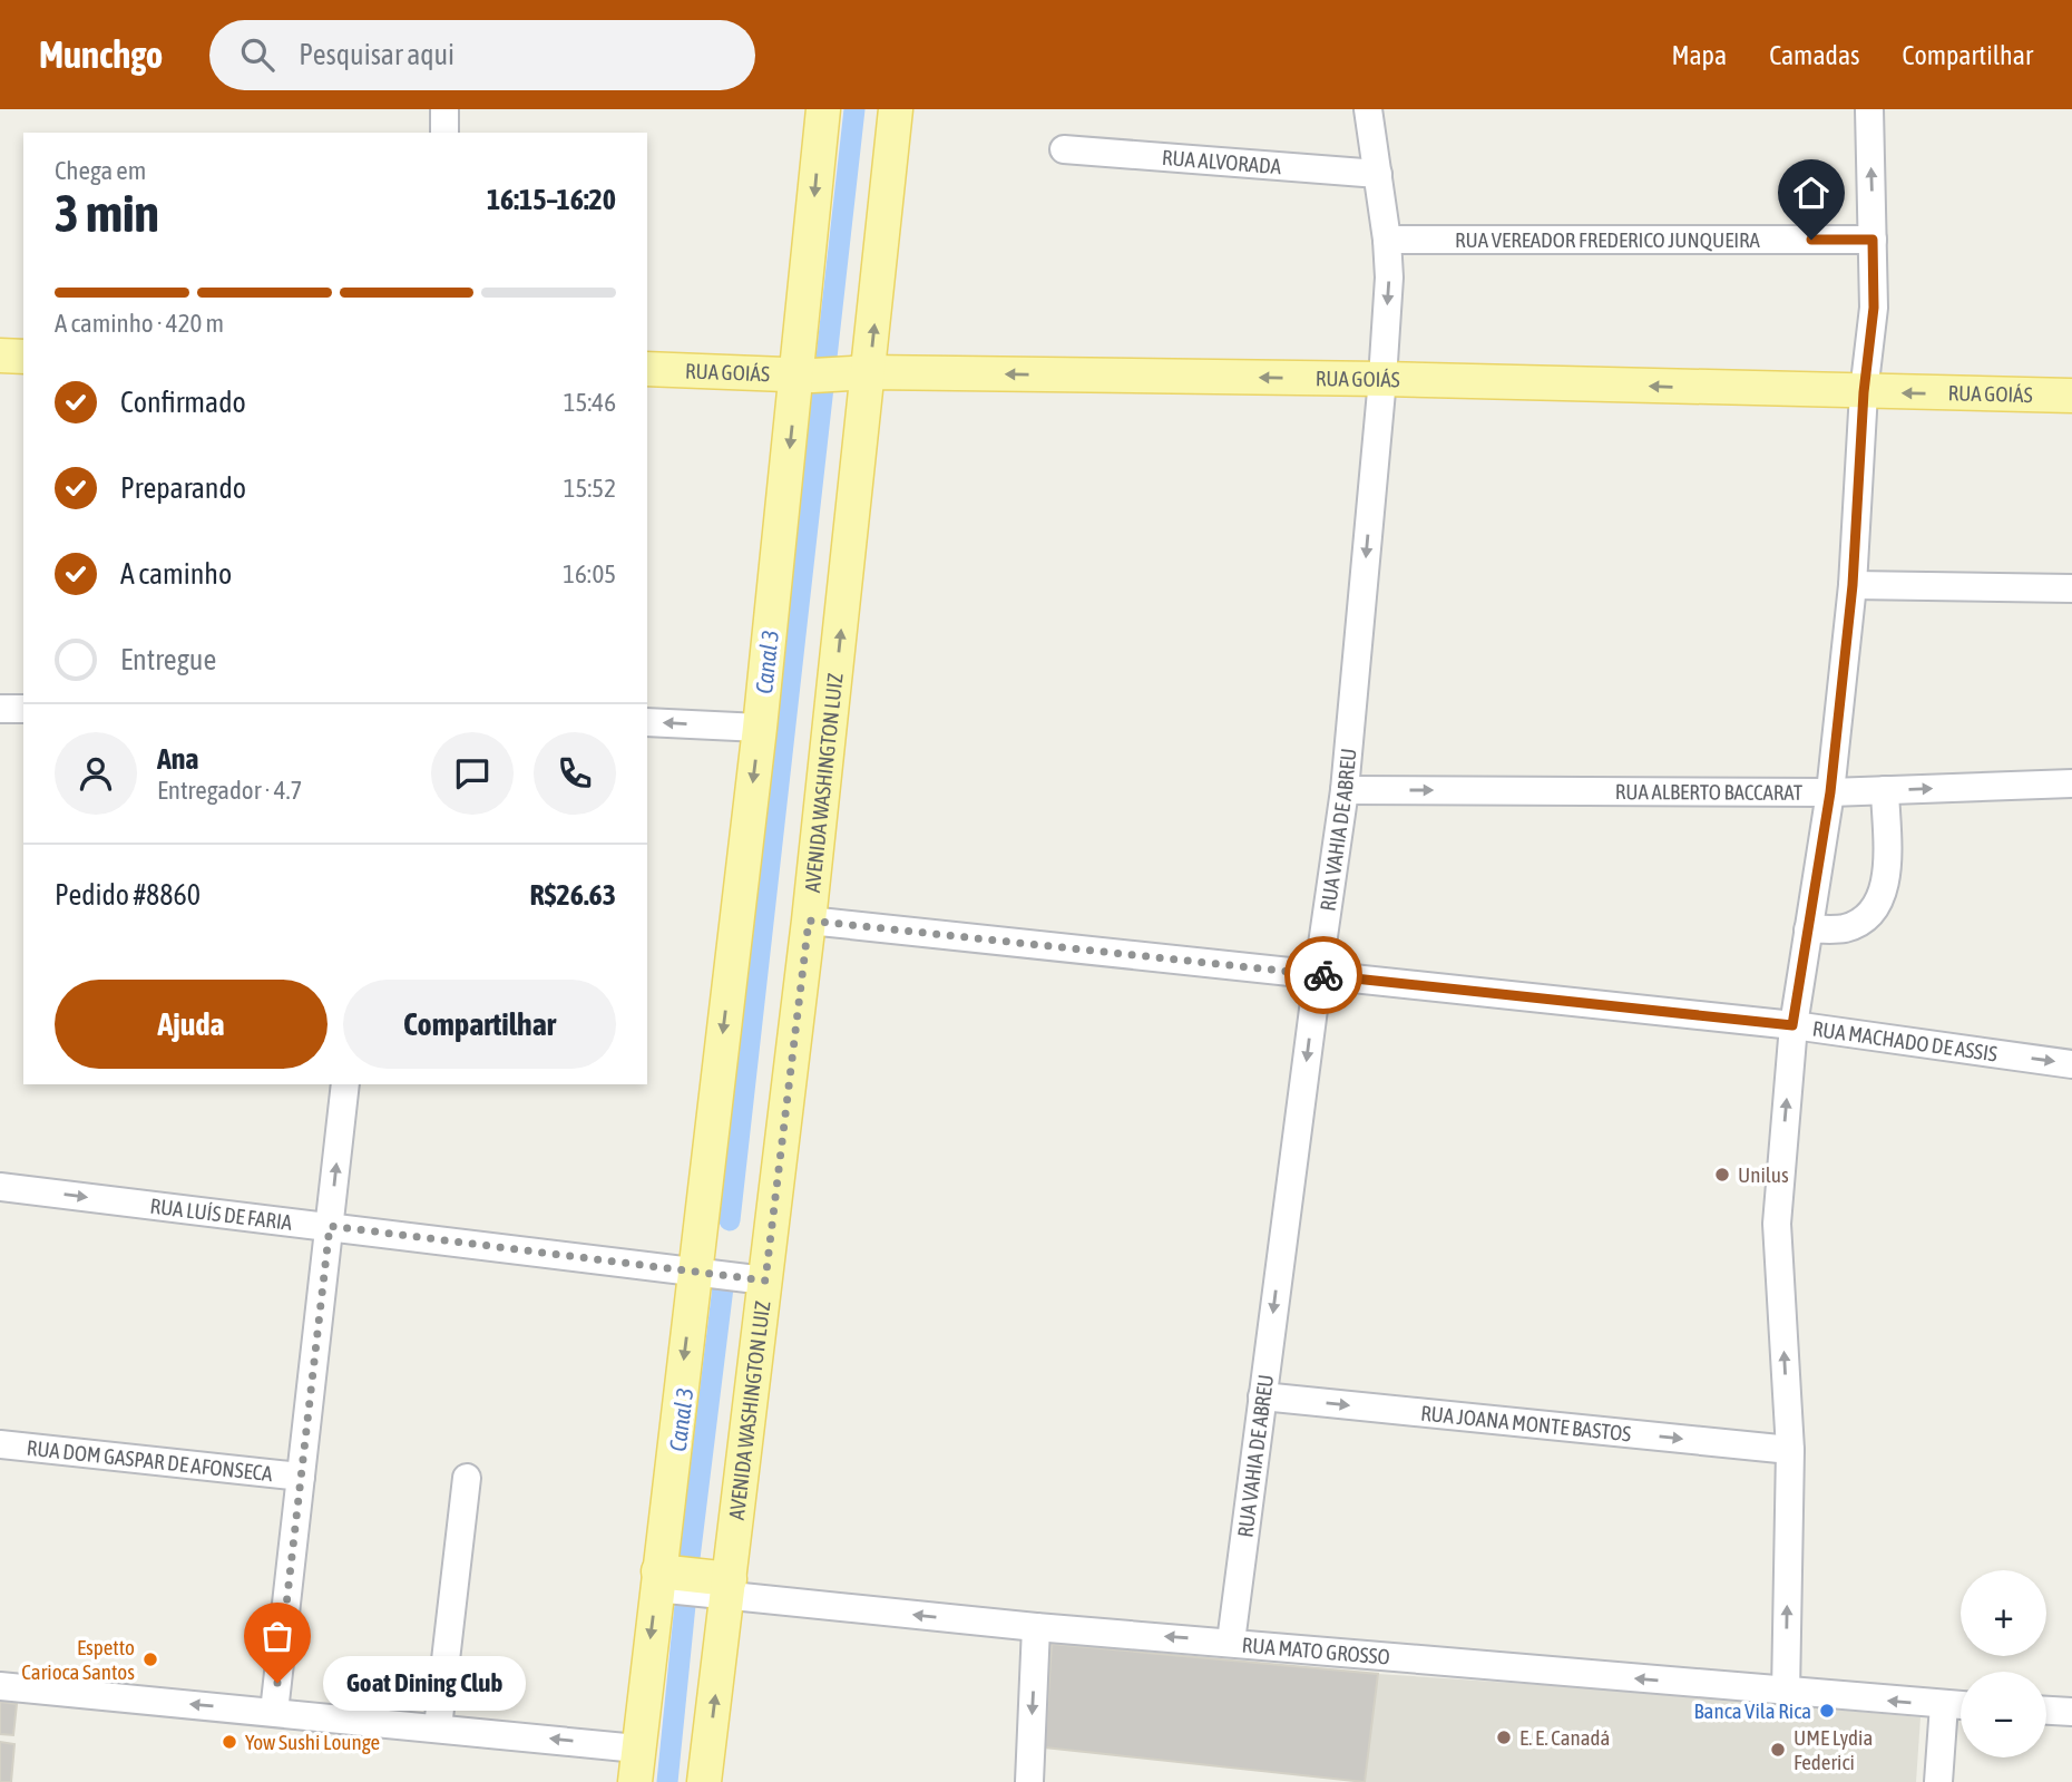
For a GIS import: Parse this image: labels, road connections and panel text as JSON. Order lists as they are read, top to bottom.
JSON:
{
  "streets": {
    "main road": ["RUA GOIÁS", "AVENIDA WASHINGTON LUIZ"],
    "street": [
      "RUA ALVORADA",
      "RUA VEREADOR FREDERICO JUNQUEIRA",
      "RUA ALBERTO BACCARAT",
      "RUA VAHIA DE ABREU",
      "RUA MACHADO DE ASSIS",
      "RUA LUÍS DE FARIA",
      "RUA JOANA MONTE BASTOS",
      "RUA DOM GASPAR DE AFONSECA",
      "RUA MATO GROSSO"
    ]
  },
  "crossings": [
    ["RUA ALVORADA", "RUA VAHIA DE ABREU"],
    ["RUA VEREADOR FREDERICO JUNQUEIRA", "RUA VAHIA DE ABREU"],
    ["RUA GOIÁS", "AVENIDA WASHINGTON LUIZ"],
    ["RUA GOIÁS", "RUA VAHIA DE ABREU"],
    ["AVENIDA WASHINGTON LUIZ", "RUA MACHADO DE ASSIS"],
    ["AVENIDA WASHINGTON LUIZ", "RUA LUÍS DE FARIA"],
    ["AVENIDA WASHINGTON LUIZ", "RUA MATO GROSSO"],
    ["RUA ALBERTO BACCARAT", "RUA VAHIA DE ABREU"],
    ["RUA VAHIA DE ABREU", "RUA MACHADO DE ASSIS"],
    ["RUA VAHIA DE ABREU", "RUA JOANA MONTE BASTOS"],
    ["RUA VAHIA DE ABREU", "RUA MATO GROSSO"]
  ],
  "one_way": [
    "RUA GOIÁS",
    "RUA ALBERTO BACCARAT",
    "RUA VAHIA DE ABREU",
    "RUA LUÍS DE FARIA",
    "RUA JOANA MONTE BASTOS",
    "RUA MATO GROSSO"
  ],
  "water": ["Canal 3"],
  "places": [
    "Unilus",
    "Espetto Carioca Santos",
    "Goat Dining Club",
    "Banca Vila Rica",
    "E. E. Canadá",
    "Yow Sushi Lounge",
    "UME Lydia Federici"
  ],
  "page": {
    "header": "Munchgo",
    "search": "Pesquisar aqui",
    "nav": ["Mapa", "Camadas", "Compartilhar"],
    "heading": ["3 min", "Chega em", "16:15–16:20"],
    "panel": [
      "Ana",
      "Entregador · 4.7",
      "Pedido #8860",
      "R$26.63"
    ],
    "bar": "A caminho · 420 m",
    "list": [
      ["Confirmado", "15:46"],
      ["Preparando", "15:52"],
      ["A caminho", "16:05"],
      "Entregue"
    ],
    "buttons": ["Ajuda", "Compartilhar"],
    "map_buttons": ["+", "−"],
    "bubble": "Goat Dining Club"
  }
}
